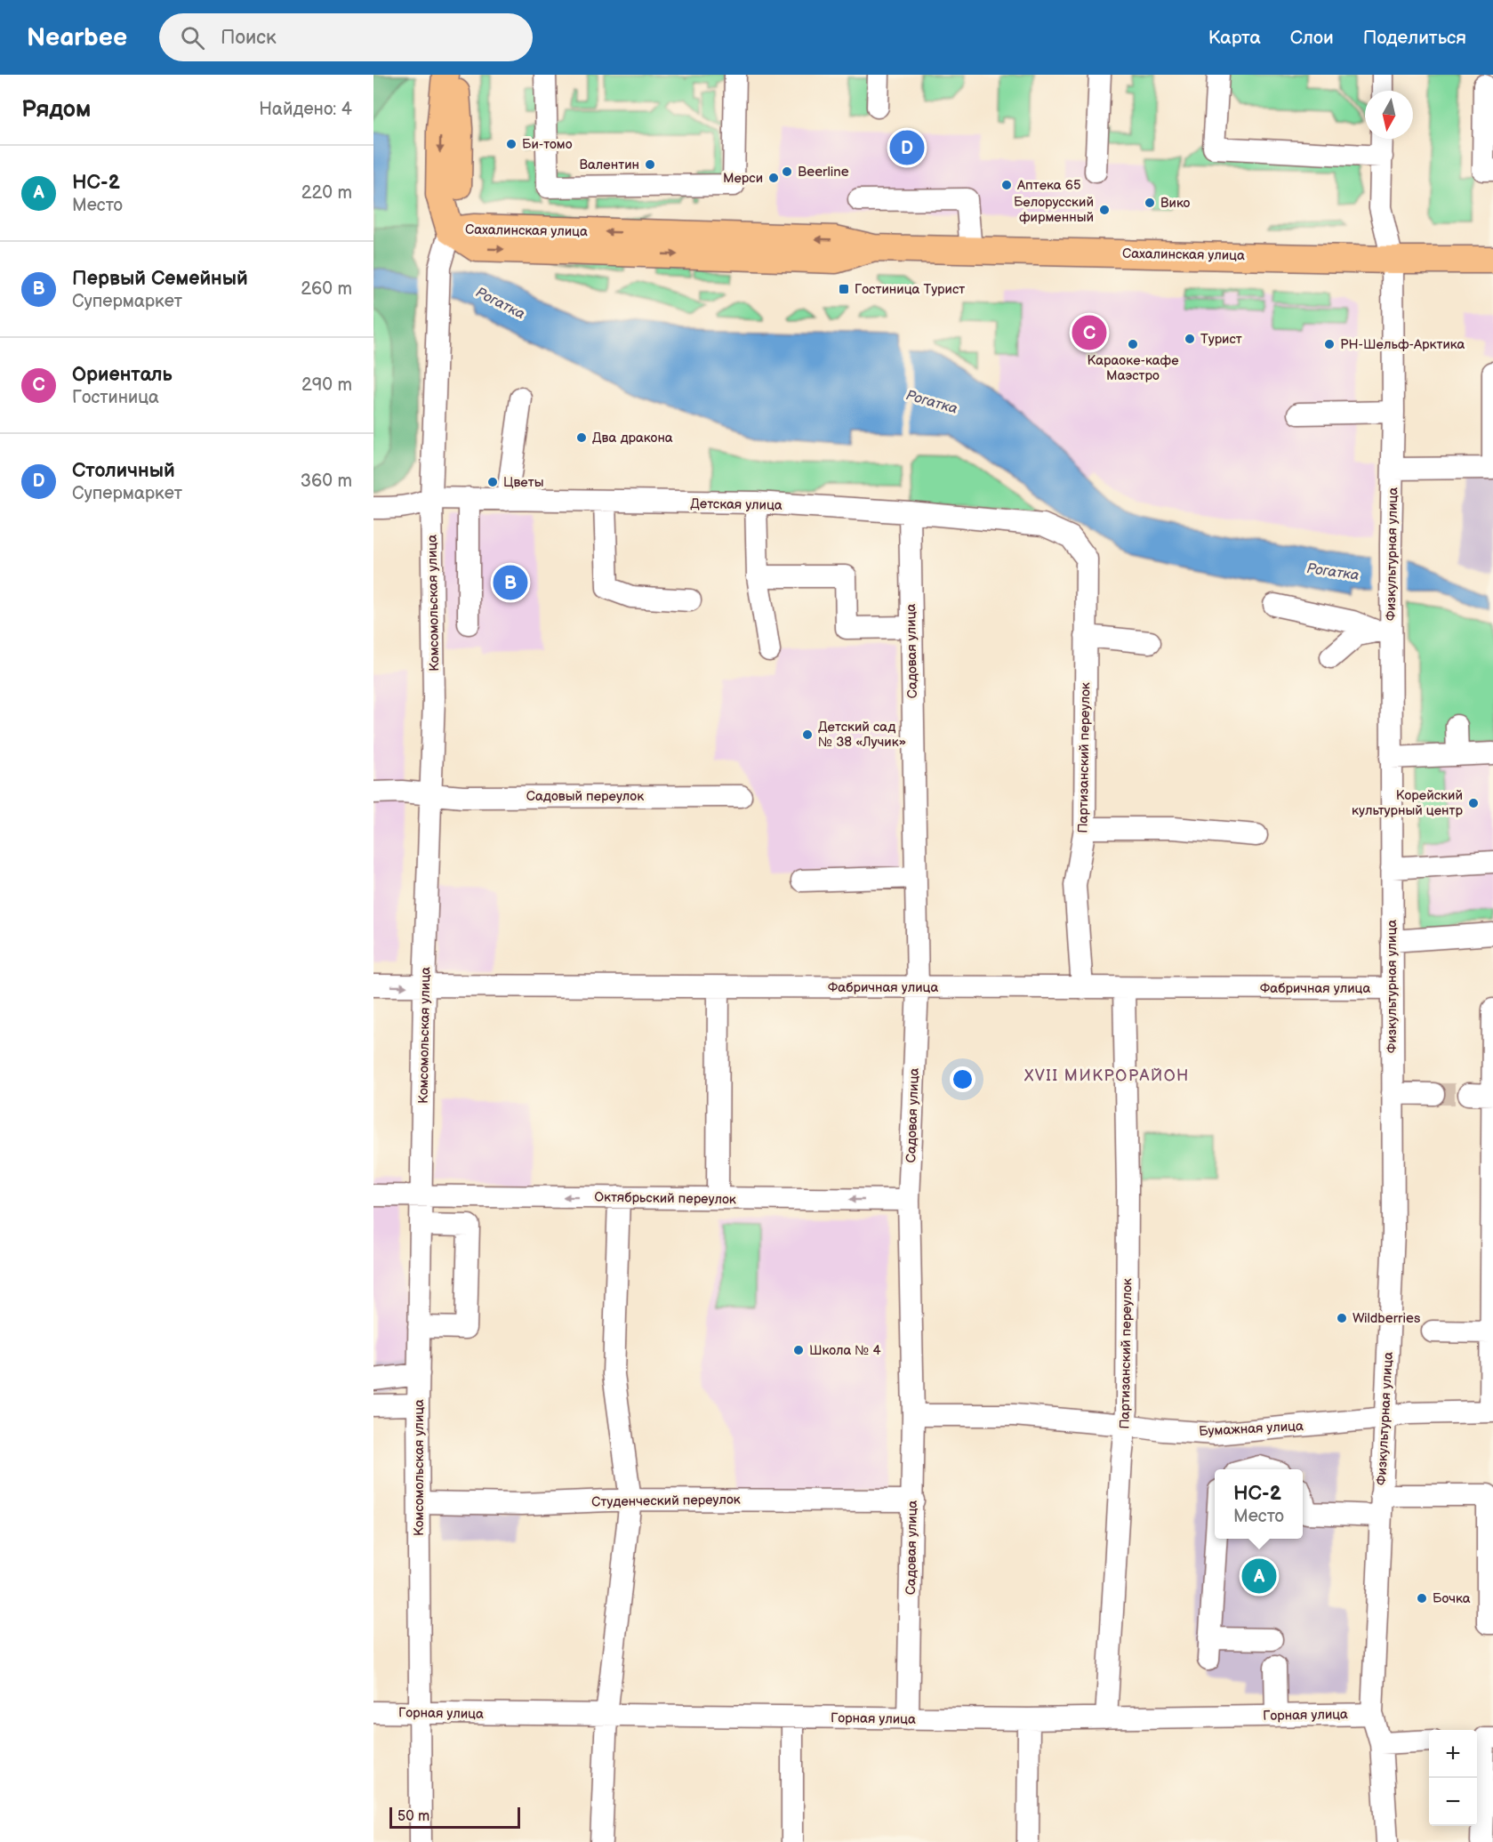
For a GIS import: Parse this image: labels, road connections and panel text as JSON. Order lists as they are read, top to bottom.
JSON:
{
  "streets": {
    "main road": ["Сахалинская улица", "Комсомольская улица"],
    "street": [
      "Детская улица",
      "Физкультурная улица",
      "Садовая улица",
      "Партизанский переулок",
      "Садовый переулок",
      "Фабричная улица",
      "Октябрьский переулок",
      "Бумажная улица",
      "Студенческий переулок",
      "Горная улица"
    ]
  },
  "crossings": [
    ["Сахалинская улица", "Физкультурная улица"],
    ["Сахалинская улица", "Комсомольская улица"],
    ["Детская улица", "Комсомольская улица"],
    ["Детская улица", "Садовая улица"],
    ["Детская улица", "Партизанский переулок"],
    ["Физкультурная улица", "Фабричная улица"],
    ["Физкультурная улица", "Бумажная улица"],
    ["Физкультурная улица", "Горная улица"],
    ["Комсомольская улица", "Садовый переулок"],
    ["Комсомольская улица", "Фабричная улица"],
    ["Комсомольская улица", "Октябрьский переулок"],
    ["Комсомольская улица", "Студенческий переулок"],
    ["Комсомольская улица", "Горная улица"],
    ["Садовая улица", "Фабричная улица"],
    ["Садовая улица", "Октябрьский переулок"],
    ["Садовая улица", "Бумажная улица"],
    ["Садовая улица", "Студенческий переулок"],
    ["Садовая улица", "Горная улица"],
    ["Партизанский переулок", "Фабричная улица"],
    ["Партизанский переулок", "Бумажная улица"],
    ["Партизанский переулок", "Горная улица"]
  ],
  "one_way": ["Октябрьский переулок"],
  "districts": ["XVII МИКРОРАЙОН"],
  "water": ["Рогатка"],
  "places": {
    "other": [
      "Би-томо",
      "Валентин",
      "Beerline",
      "Мерси",
      "Аптека 65",
      "Вико",
      "Белорусский фирменный",
      "Турист",
      "Караоке-кафе Маэстро",
      "РН-Шельф-Арктика",
      "Два дракона",
      "Цветы",
      "Детский сад № 38 «Лучик»",
      "Корейский культурный центр",
      "Wildberries",
      "Школа № 4",
      "Бочка"
    ],
    "transit": ["Гостиница Турист"]
  },
  "scale_bar": "50 m",
  "north": "bottom",
  "page": {
    "header": "Nearbee",
    "search": "Поиск",
    "nav": ["Карта", "Слои", "Поделиться"],
    "heading": ["Рядом", "Найдено: 4"],
    "pins": [
      "D",
      "C",
      "B",
      "A"
    ],
    "list": [
      {
        "mark": "A",
        "name": "НС-2",
        "note": "Место",
        "value": "220 m"
      },
      {
        "mark": "B",
        "name": "Первый Семейный",
        "note": "Супермаркет",
        "value": "260 m"
      },
      {
        "mark": "C",
        "name": "Ориенталь",
        "note": "Гостиница",
        "value": "290 m"
      },
      {
        "mark": "D",
        "name": "Столичный",
        "note": "Супермаркет",
        "value": "360 m"
      }
    ],
    "popup": ["НС-2", "Место"],
    "map_buttons": ["+", "−"],
    "scale": "50 m"
  }
}
